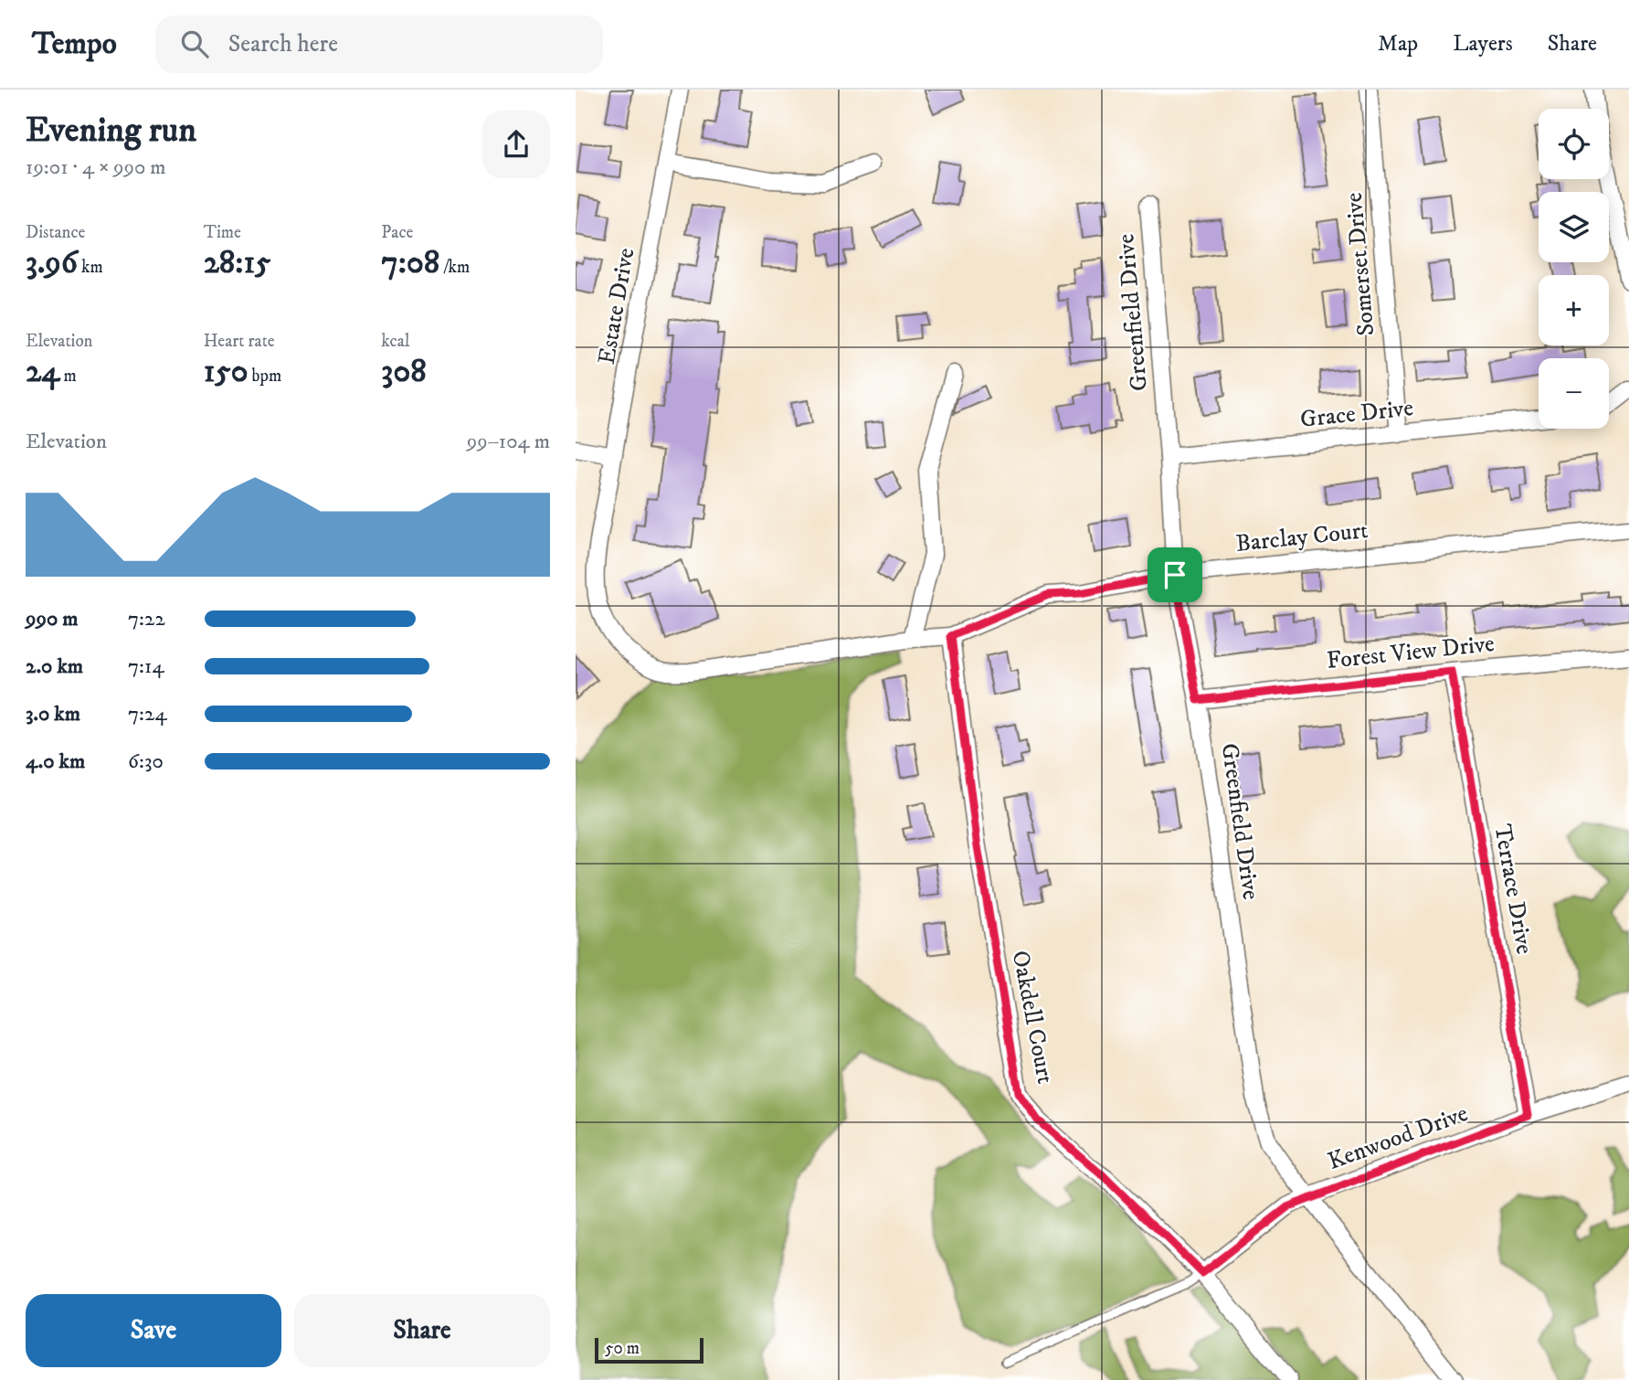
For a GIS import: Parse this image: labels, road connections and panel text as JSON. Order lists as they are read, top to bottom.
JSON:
{
  "streets": {
    "street": [
      "Somerset Drive",
      "Estate Drive",
      "Greenfield Drive",
      "Grace Drive",
      "Barclay Court",
      "Forest View Drive",
      "Terrace Drive",
      "Oakdell Court",
      "Kenwood Drive"
    ]
  },
  "crossings": [
    ["Somerset Drive", "Grace Drive"],
    ["Estate Drive", "Barclay Court"],
    ["Estate Drive", "Oakdell Court"],
    ["Greenfield Drive", "Grace Drive"],
    ["Greenfield Drive", "Barclay Court"],
    ["Greenfield Drive", "Forest View Drive"],
    ["Greenfield Drive", "Kenwood Drive"],
    ["Barclay Court", "Oakdell Court"],
    ["Forest View Drive", "Terrace Drive"],
    ["Terrace Drive", "Kenwood Drive"],
    ["Oakdell Court", "Kenwood Drive"]
  ],
  "scale_bar": "50 m",
  "page": {
    "header": "Tempo",
    "search": "Search here",
    "nav": ["Map", "Layers", "Share"],
    "heading": ["Evening run", "19:01 · 4 × 990 m"],
    "map_buttons": ["+", "−"],
    "stats": [
      ["Distance", "3.96 km"],
      ["Time", "28:15"],
      ["Pace", "7:08 /km"],
      ["Elevation", "24 m"],
      ["Heart rate", "150 bpm"],
      ["kcal", "308"]
    ],
    "chart": ["Elevation", "99–104 m"],
    "list": [
      {
        "name": "990 m",
        "note": "7:22"
      },
      {
        "name": "2.0 km",
        "note": "7:14"
      },
      {
        "name": "3.0 km",
        "note": "7:24"
      },
      {
        "name": "4.0 km",
        "note": "6:30"
      }
    ],
    "buttons": ["Save", "Share"],
    "scale": "50 m"
  }
}
